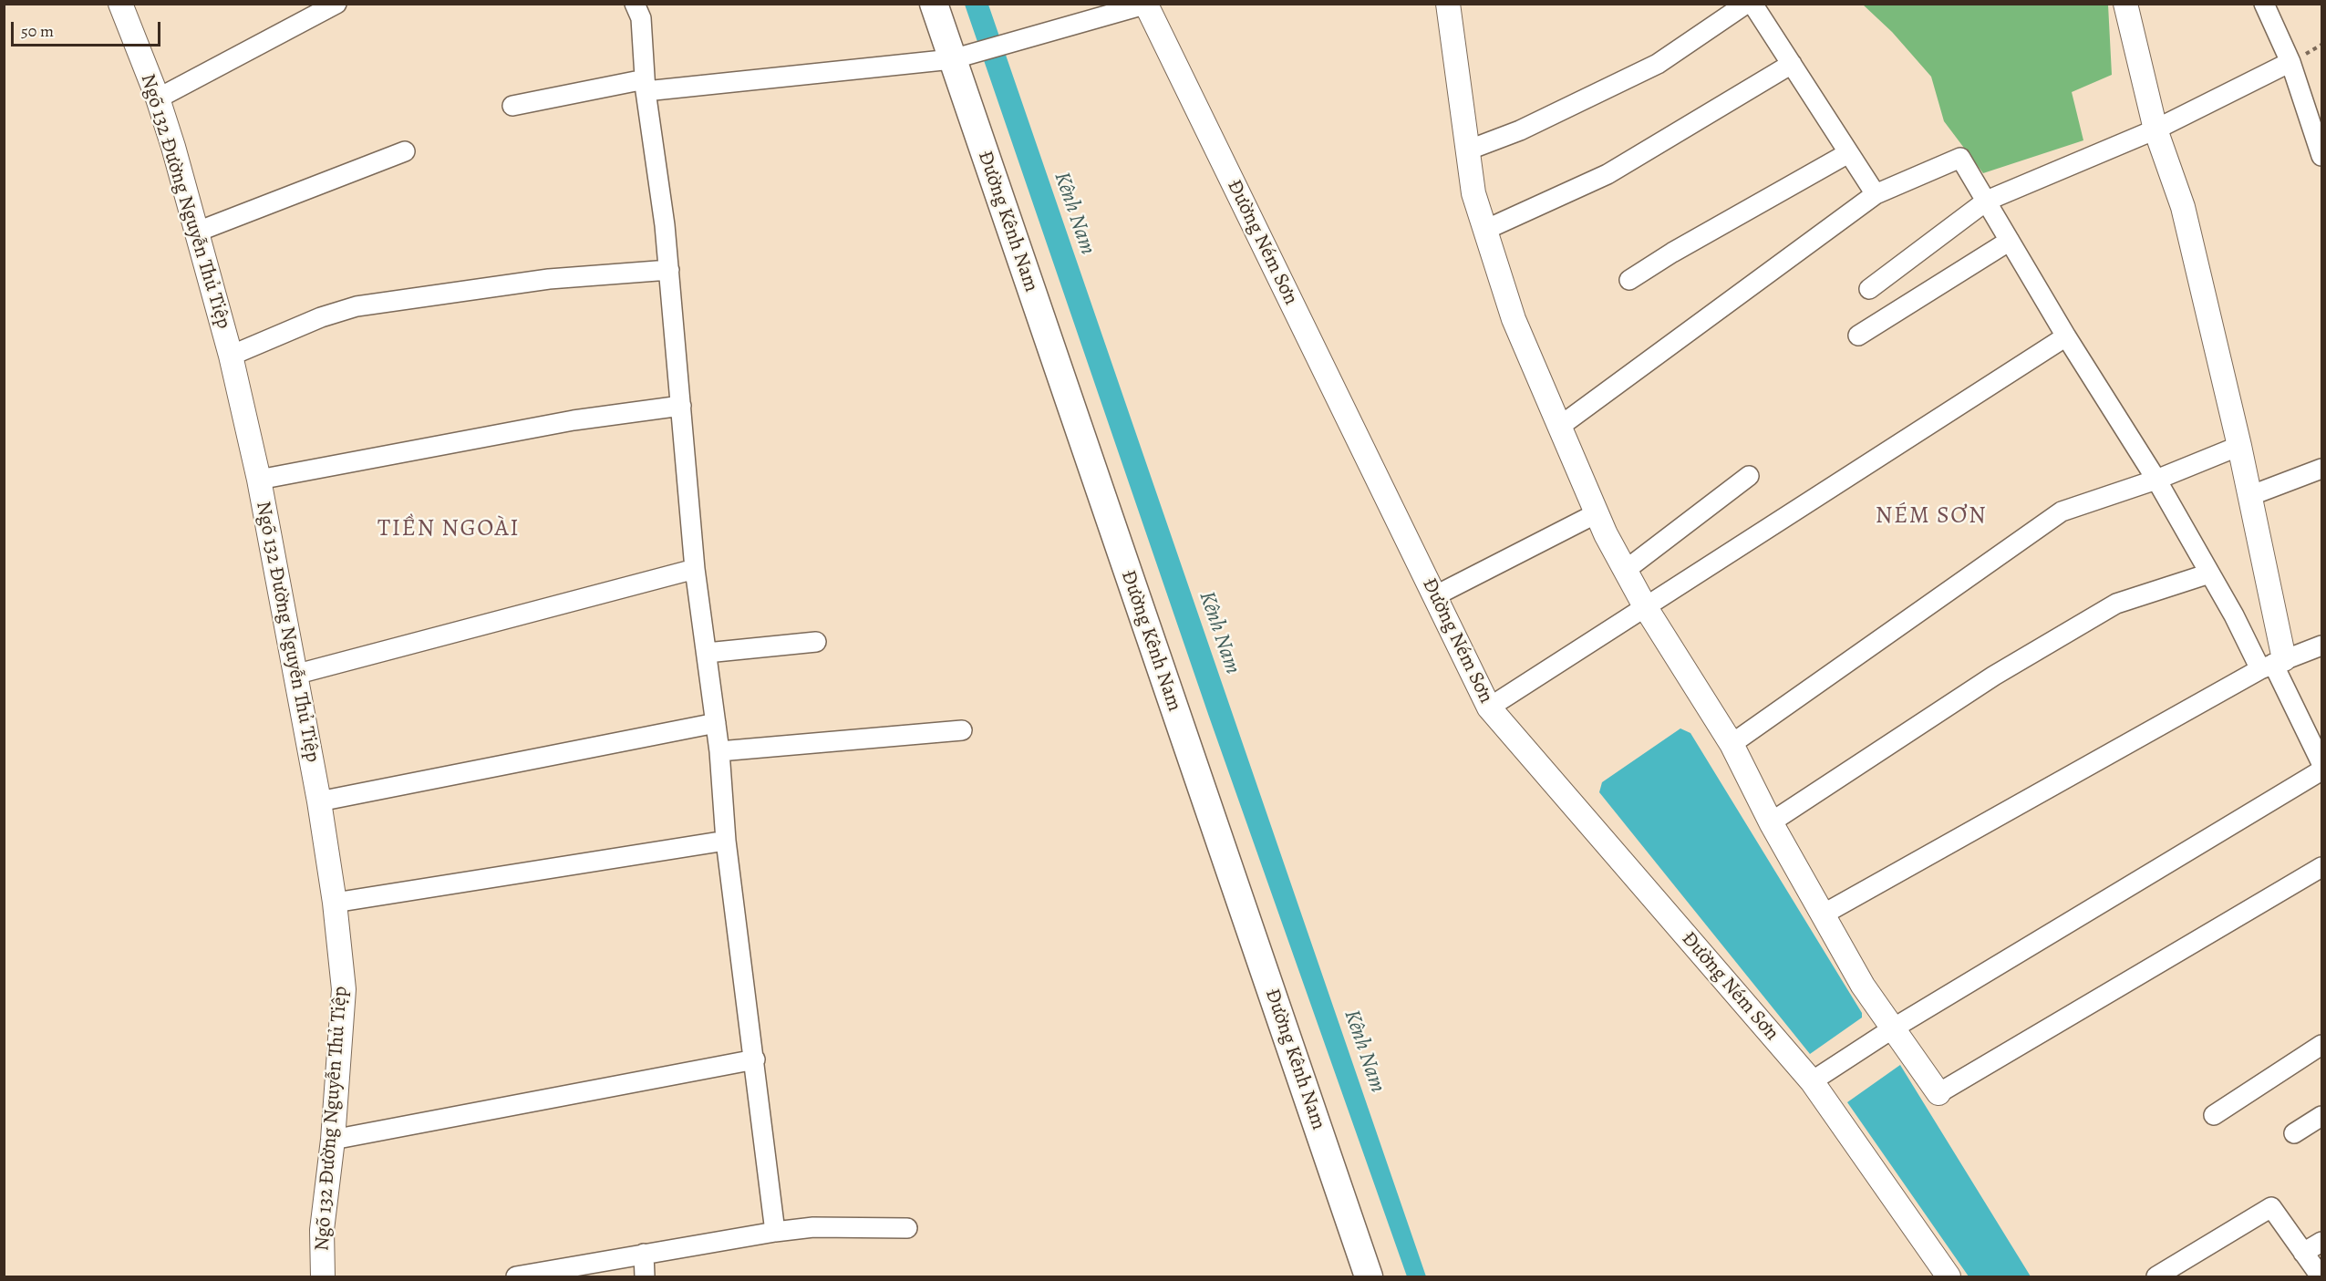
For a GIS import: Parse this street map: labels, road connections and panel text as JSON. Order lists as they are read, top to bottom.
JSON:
{
  "streets": {
    "main road": ["Đường Kênh Nam"],
    "street": ["Ngõ 132 Đường Nguyễn Thủ Tiệp", "Đường Ném Sơn"]
  },
  "districts": ["NÉM SƠN", "TIỀN NGOÀI"],
  "water": ["Kênh Nam"],
  "scale_bar": "50 m"
}
